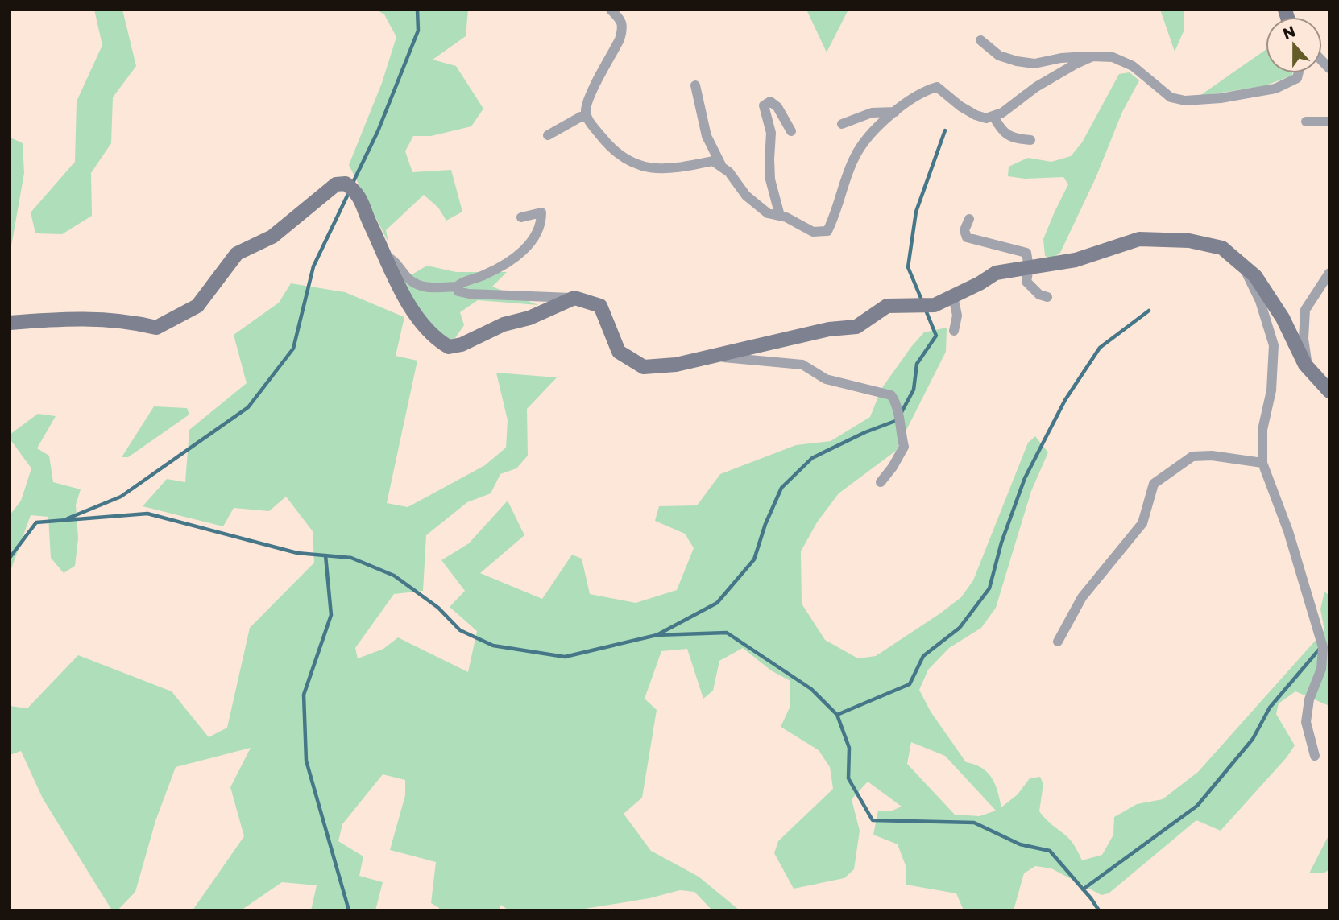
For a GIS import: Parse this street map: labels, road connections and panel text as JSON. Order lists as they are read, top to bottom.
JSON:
{
  "north": "top"
}
